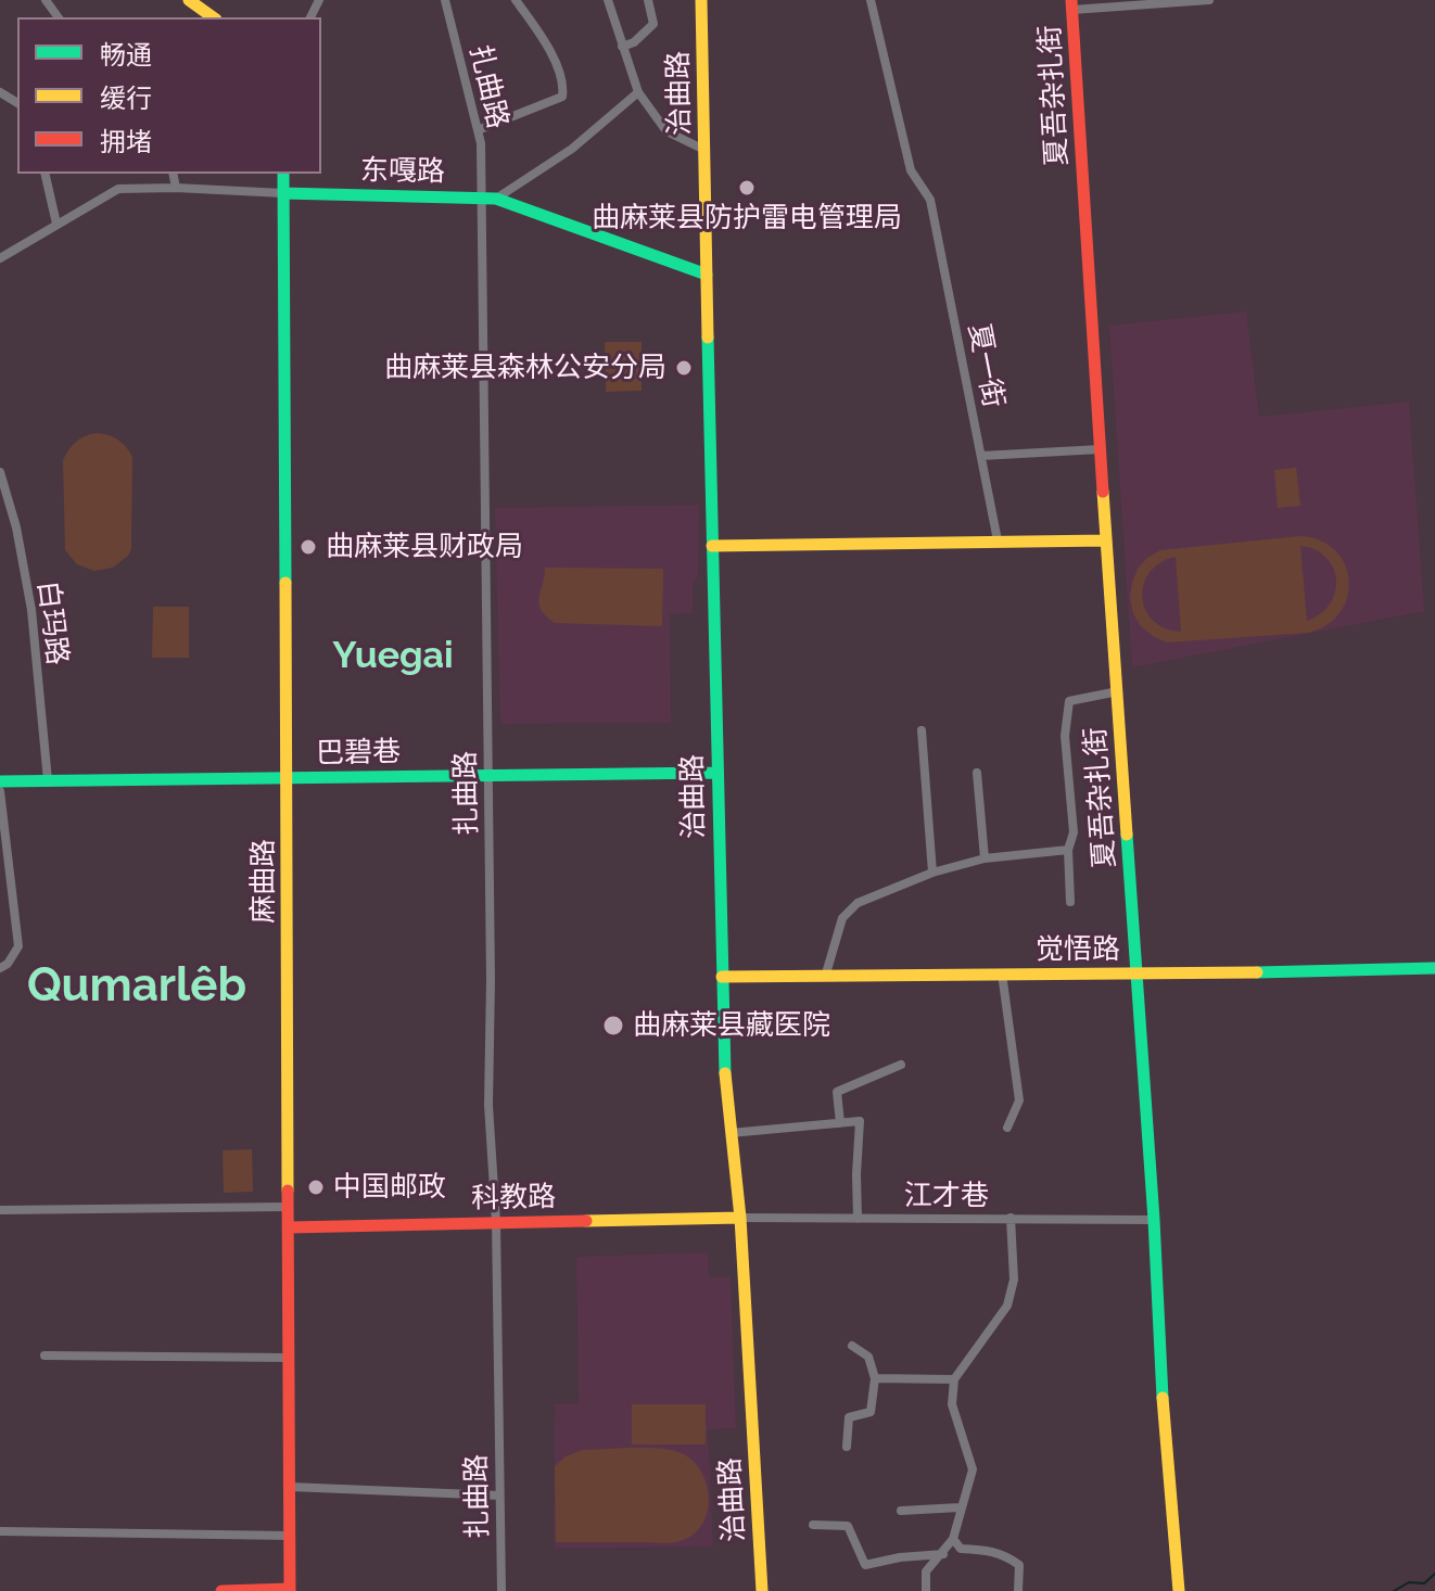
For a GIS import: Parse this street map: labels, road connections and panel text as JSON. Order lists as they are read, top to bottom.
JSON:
{
  "streets": {
    "main road": [
      "治曲路",
      "夏吾杂扎街",
      "东嘎路",
      "巴碧巷",
      "麻曲路",
      "觉悟路",
      "科教路"
    ],
    "street": [
      "扎曲路",
      "夏一街",
      "白玛路",
      "江才巷"
    ]
  },
  "crossings": [
    ["扎曲路", "东嘎路"],
    ["扎曲路", "巴碧巷"],
    ["扎曲路", "科教路"],
    ["治曲路", "东嘎路"],
    ["治曲路", "巴碧巷"],
    ["治曲路", "觉悟路"],
    ["治曲路", "江才巷"],
    ["治曲路", "科教路"],
    ["夏吾杂扎街", "觉悟路"],
    ["夏吾杂扎街", "江才巷"],
    ["东嘎路", "麻曲路"],
    ["白玛路", "巴碧巷"],
    ["巴碧巷", "麻曲路"],
    ["麻曲路", "科教路"],
    ["江才巷", "科教路"]
  ],
  "districts": ["Yuegai", "Qumarlêb"],
  "places": [
    "曲麻莱县防护雷电管理局",
    "曲麻莱县森林公安分局",
    "曲麻莱县财政局",
    "曲麻莱县藏医院",
    "中国邮政"
  ],
  "legend": ["畅通", "缓行", "拥堵"]
}
